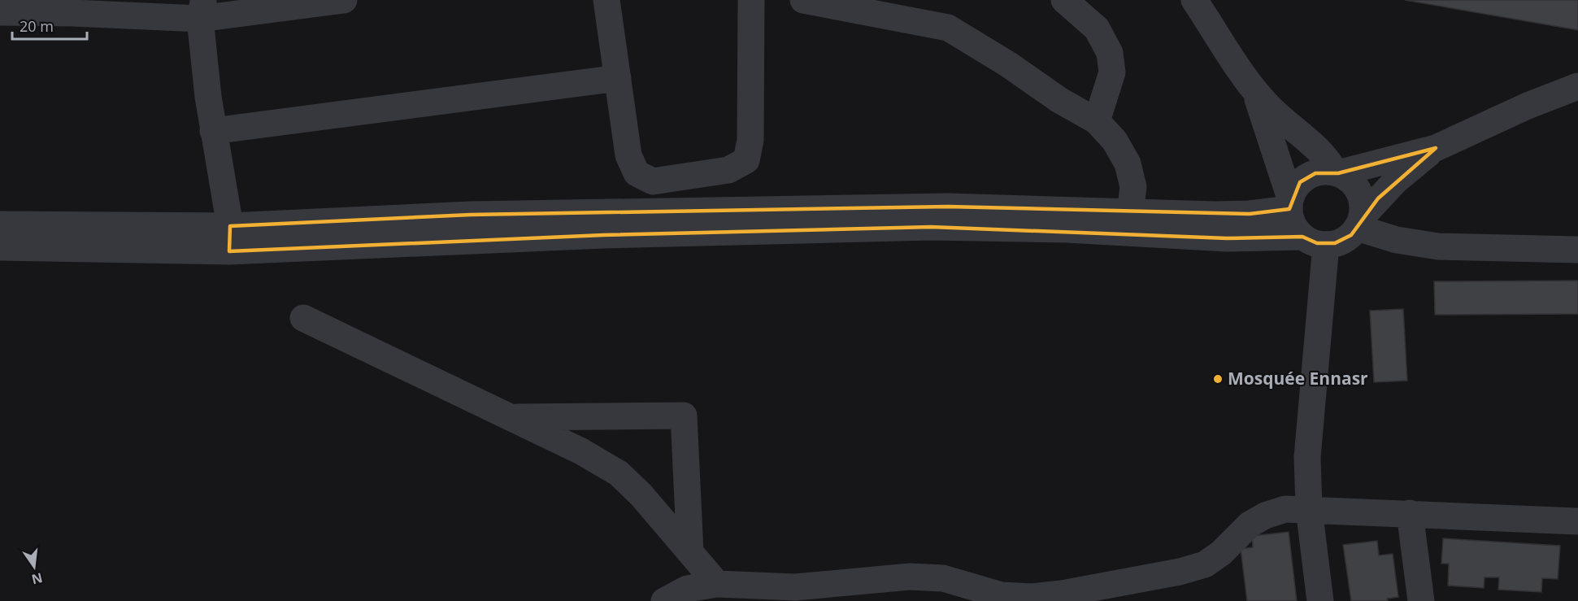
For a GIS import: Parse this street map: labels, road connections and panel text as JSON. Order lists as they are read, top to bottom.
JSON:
{
  "places": ["Mosquée Ennasr"],
  "scale_bar": "20 m",
  "north": "bottom"
}
